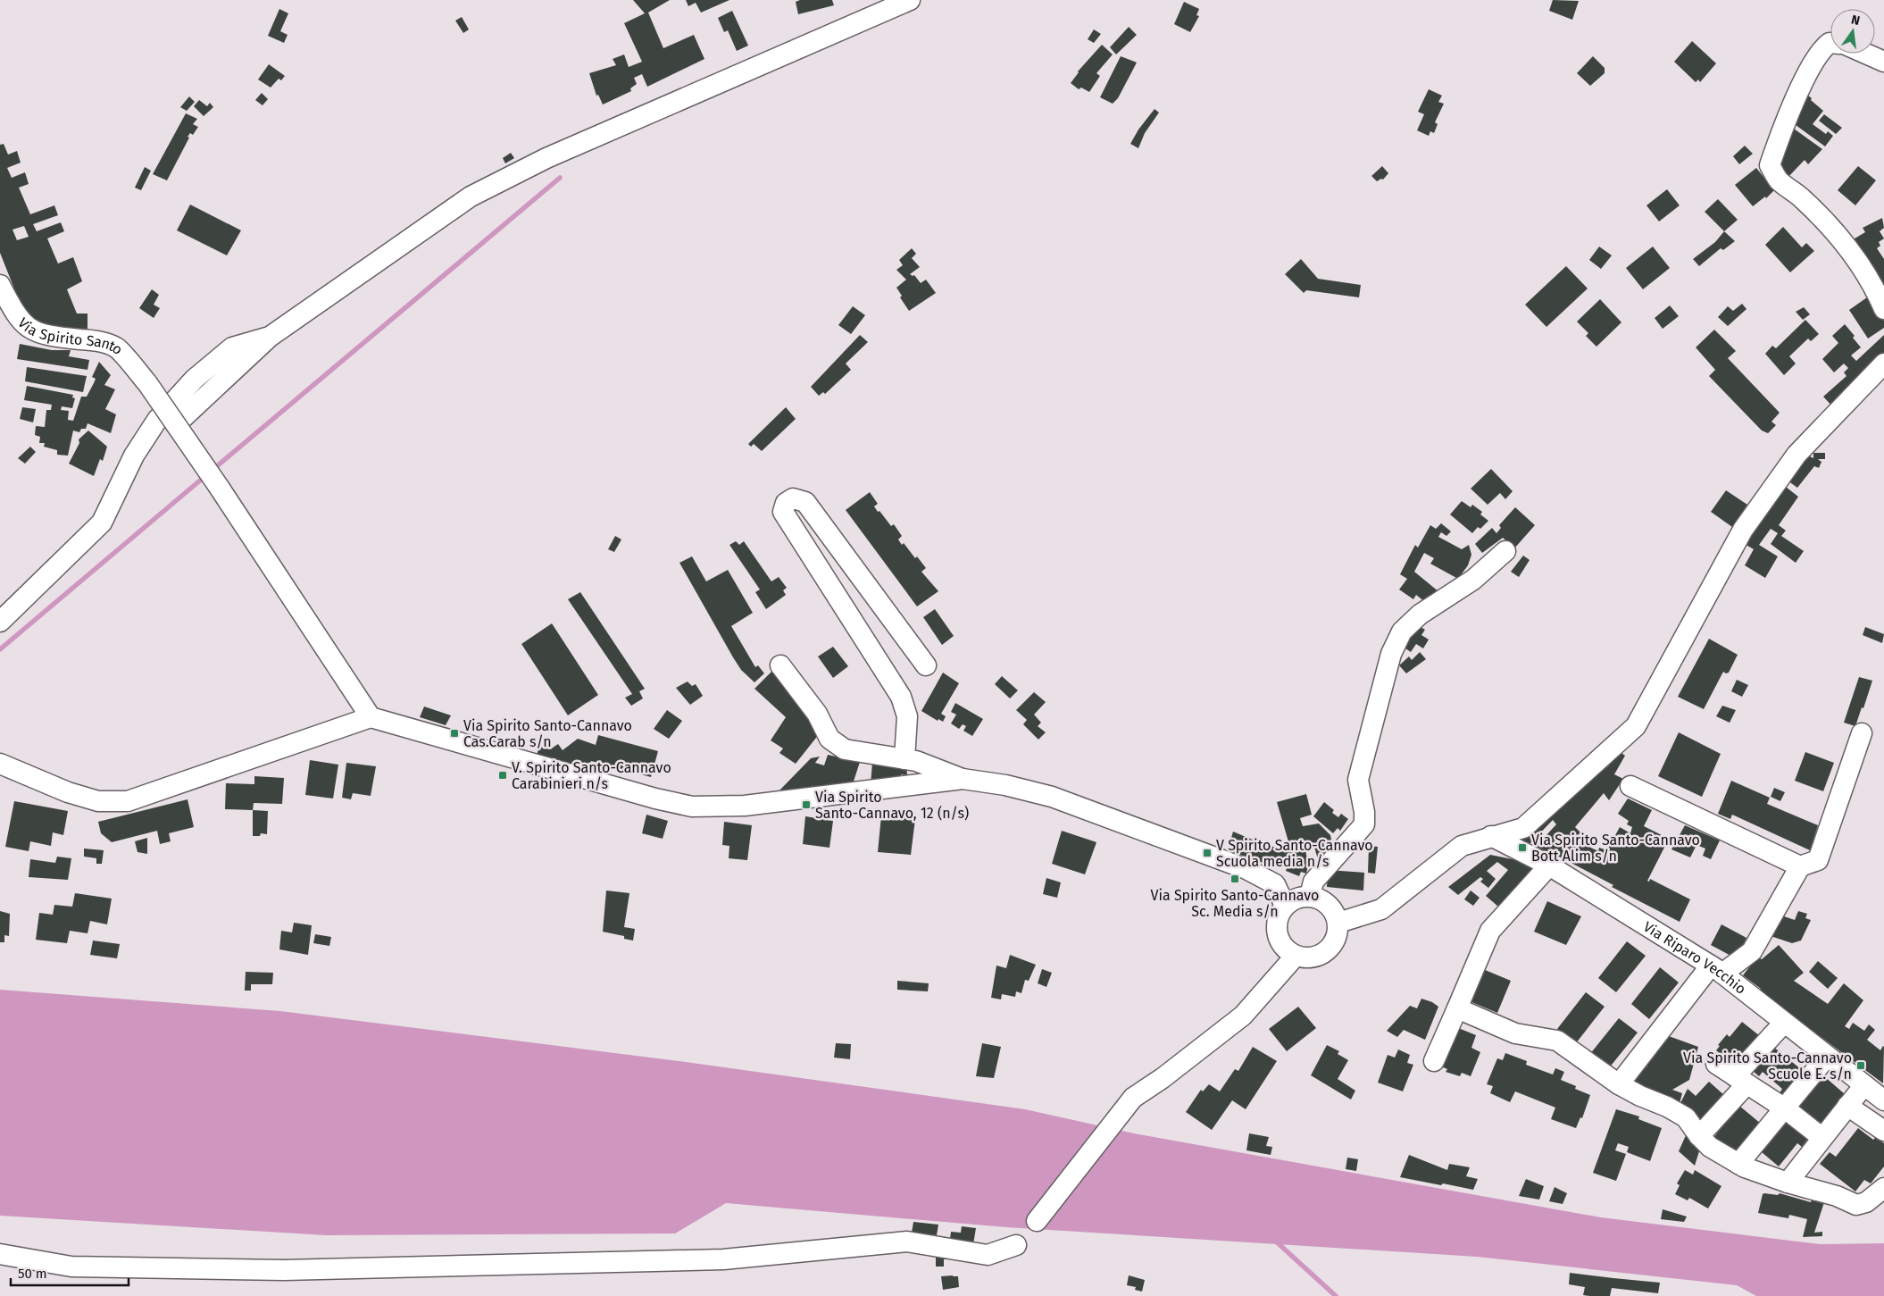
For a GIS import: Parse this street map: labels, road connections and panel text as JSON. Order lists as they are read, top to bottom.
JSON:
{
  "streets": {
    "street": ["Via Spirito Santo", "Via Riparo Vecchio"]
  },
  "places": {
    "transit": [
      "Via Spirito Santo-Cannavo Cas.Carab s/n",
      "V. Spirito Santo-Cannavo Carabinieri n/s",
      "Via Spirito Santo-Cannavo, 12 (n/s)",
      "Via Spirito Santo-Cannavo Bott Alim s/n",
      "V Spirito Santo-Cannavo Scuola media n/s",
      "Via Spirito Santo-Cannavo Sc. Media s/n",
      "Via Spirito Santo-Cannavo Scuole E. s/n"
    ]
  },
  "scale_bar": "50 m",
  "north": "top"
}
